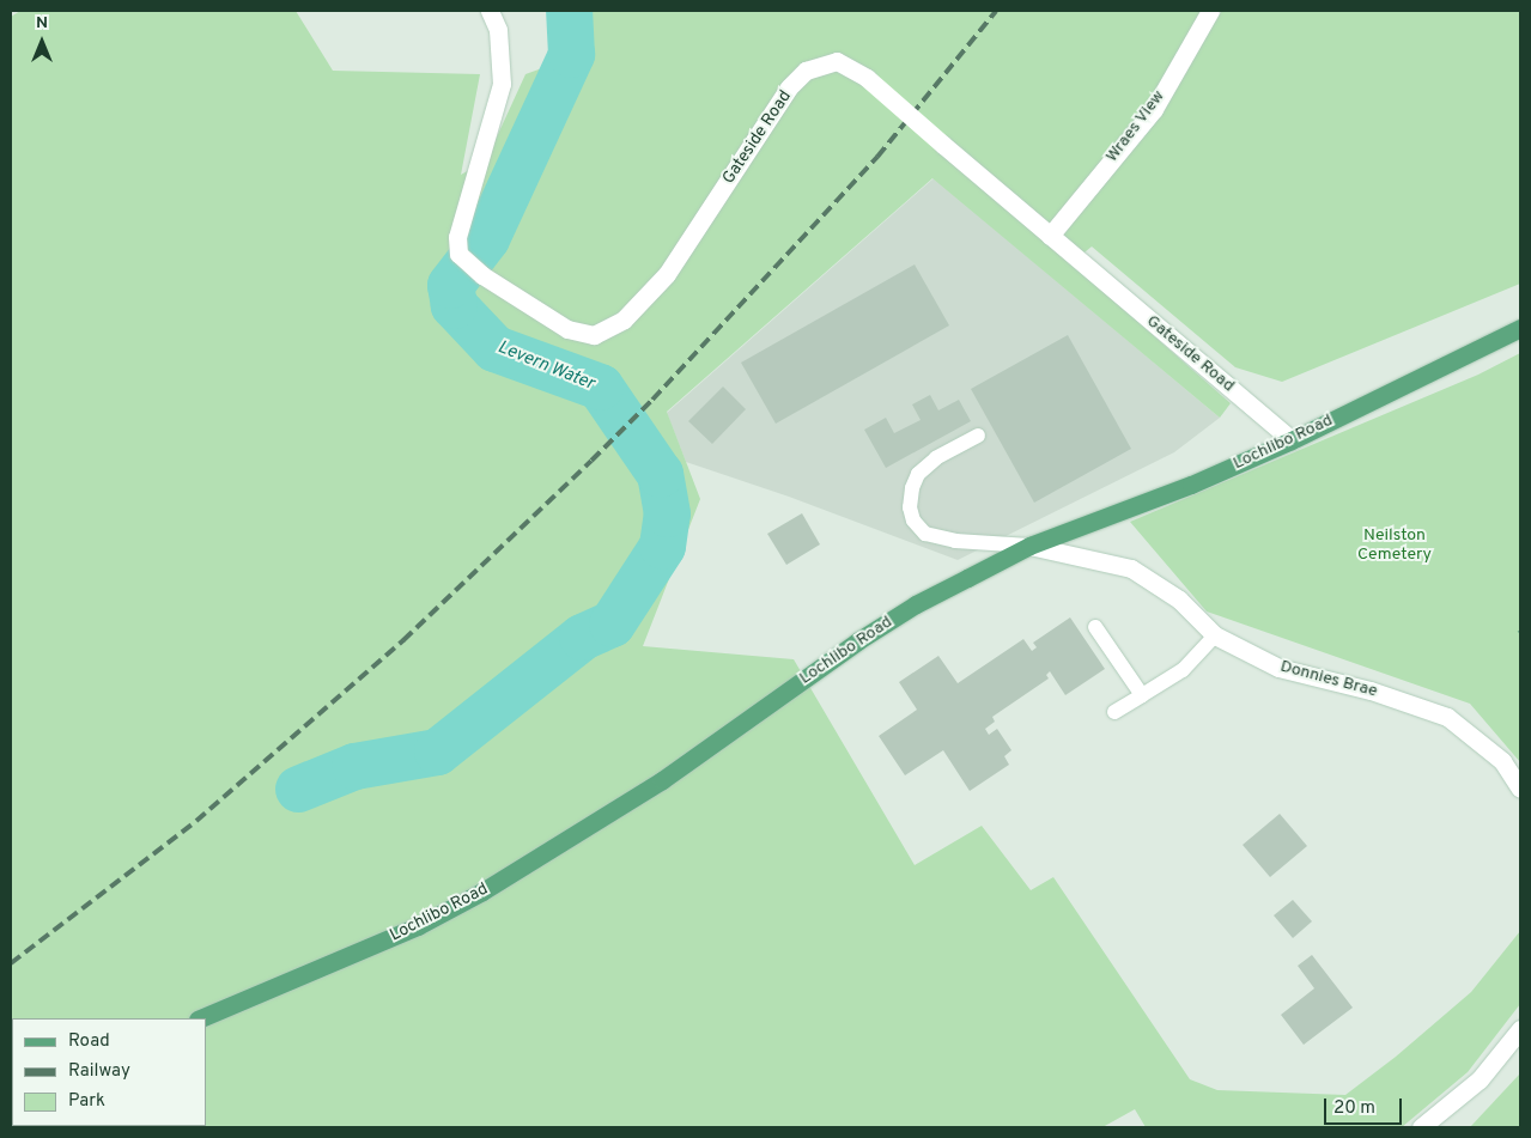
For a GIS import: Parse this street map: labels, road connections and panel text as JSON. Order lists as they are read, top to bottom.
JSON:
{
  "streets": {
    "main road": ["Lochlibo Road"],
    "street": ["Wraes View", "Gateside Road", "Donnies Brae"]
  },
  "crossings": [
    ["Wraes View", "Gateside Road"],
    ["Gateside Road", "Lochlibo Road"],
    ["Lochlibo Road", "Donnies Brae"]
  ],
  "water": ["Levern Water"],
  "parks": ["Neilston Cemetery"],
  "legend": ["Road", "Railway", "Park"],
  "scale_bar": "20 m",
  "north": "top"
}
